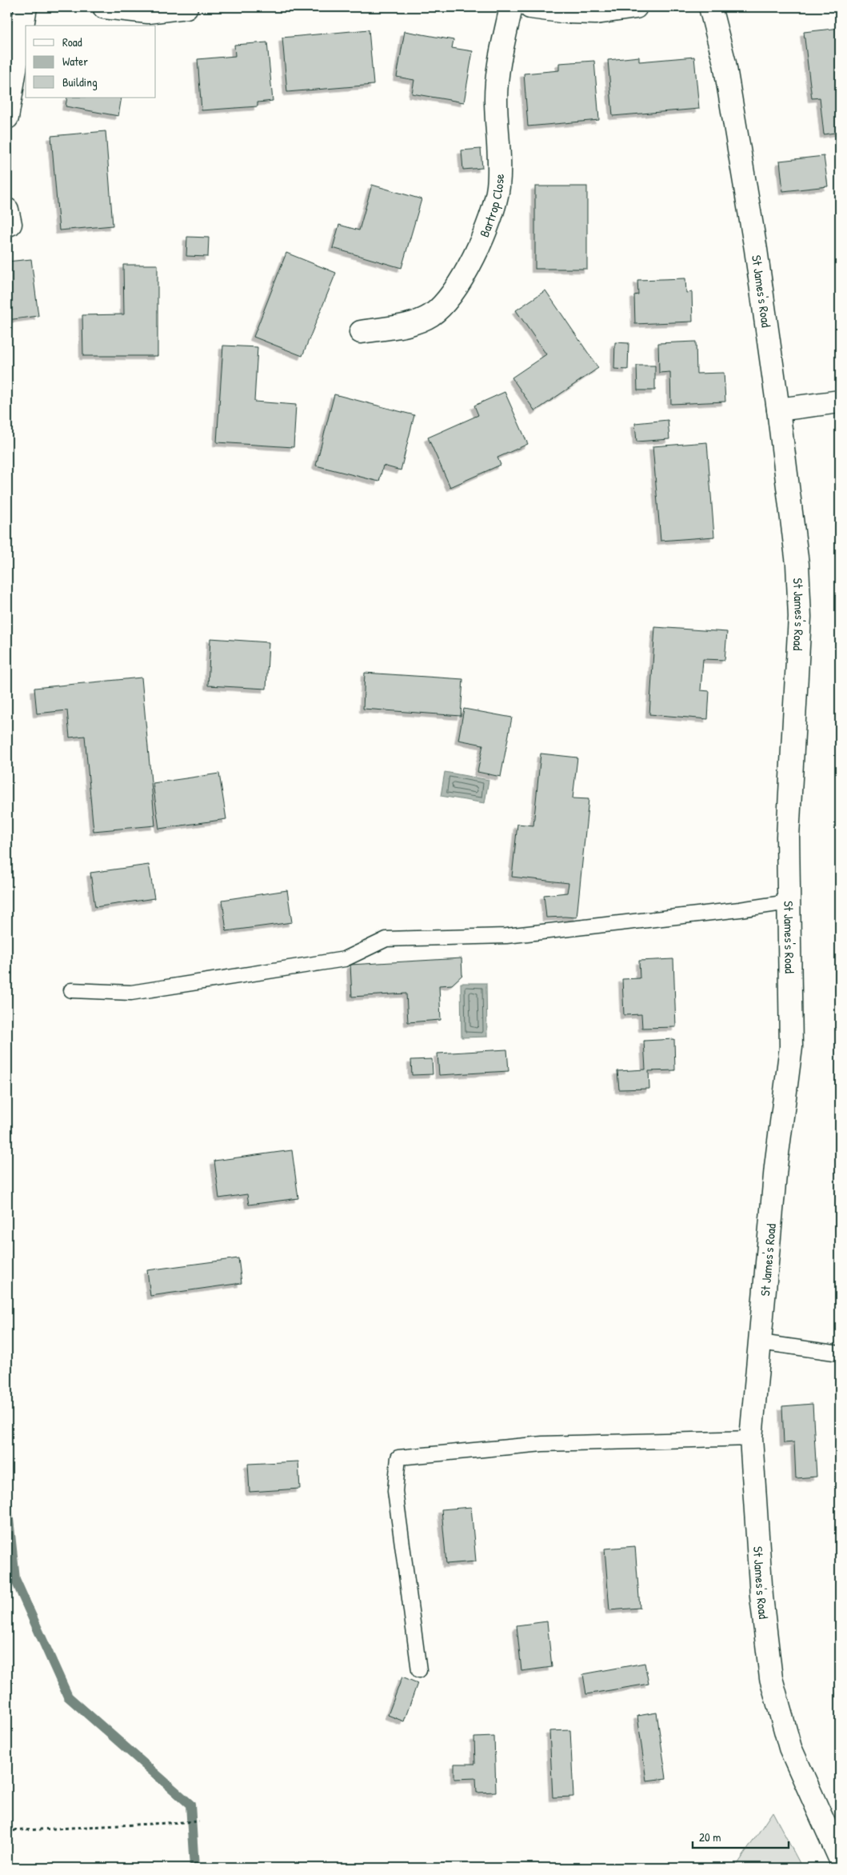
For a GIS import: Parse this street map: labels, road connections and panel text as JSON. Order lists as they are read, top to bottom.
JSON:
{
  "streets": {
    "street": ["Bartrop Close", "St James's Road"]
  },
  "legend": ["Road", "Water", "Building"],
  "scale_bar": "20 m"
}
